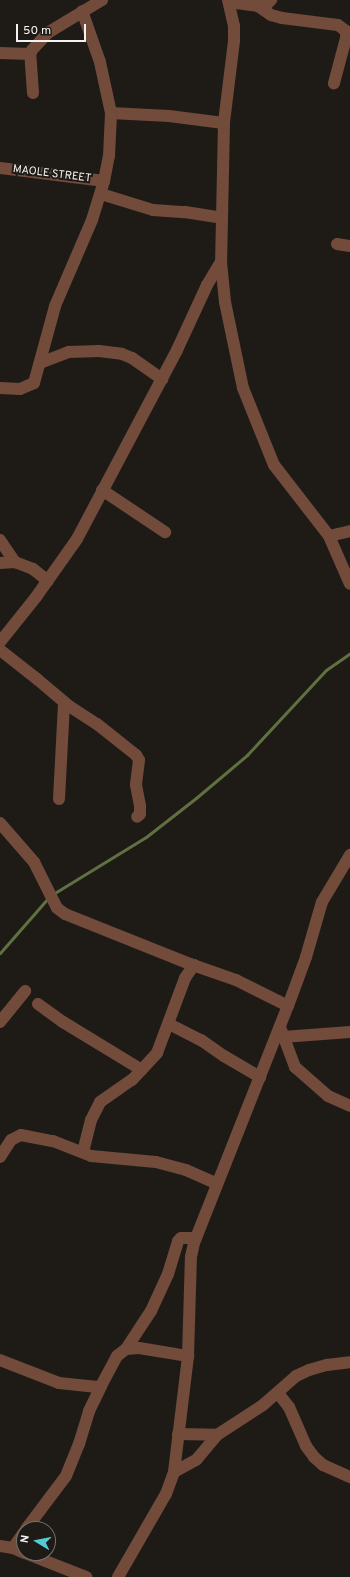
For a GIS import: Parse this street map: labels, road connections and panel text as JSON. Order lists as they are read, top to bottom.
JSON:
{
  "streets": {
    "street": ["MAOLE STREET"]
  },
  "scale_bar": "50 m",
  "north": "left"
}
